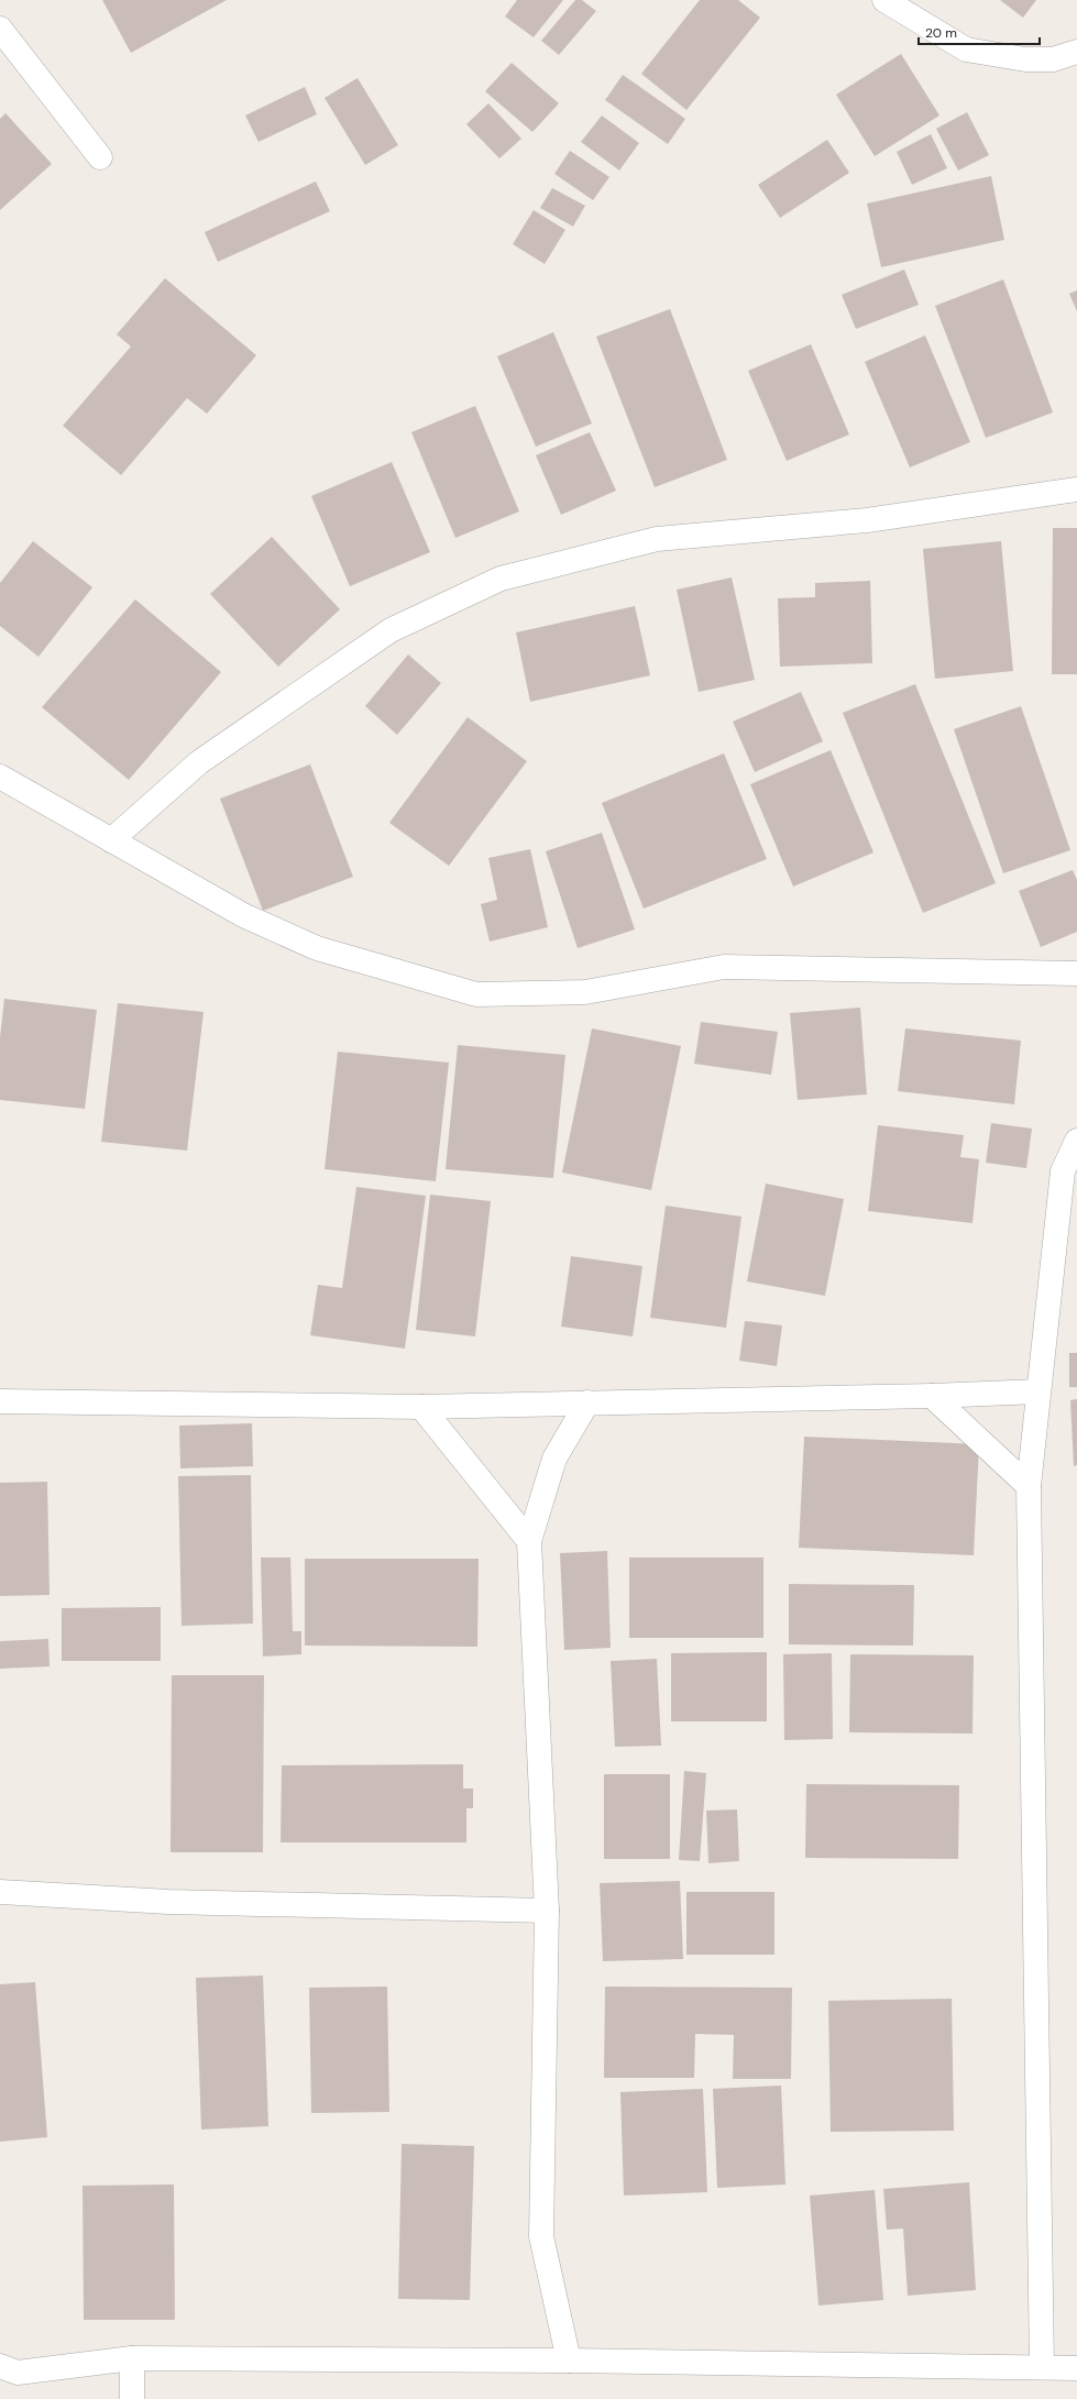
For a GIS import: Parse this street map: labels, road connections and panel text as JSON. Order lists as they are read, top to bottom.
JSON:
{
  "scale_bar": "20 m"
}
